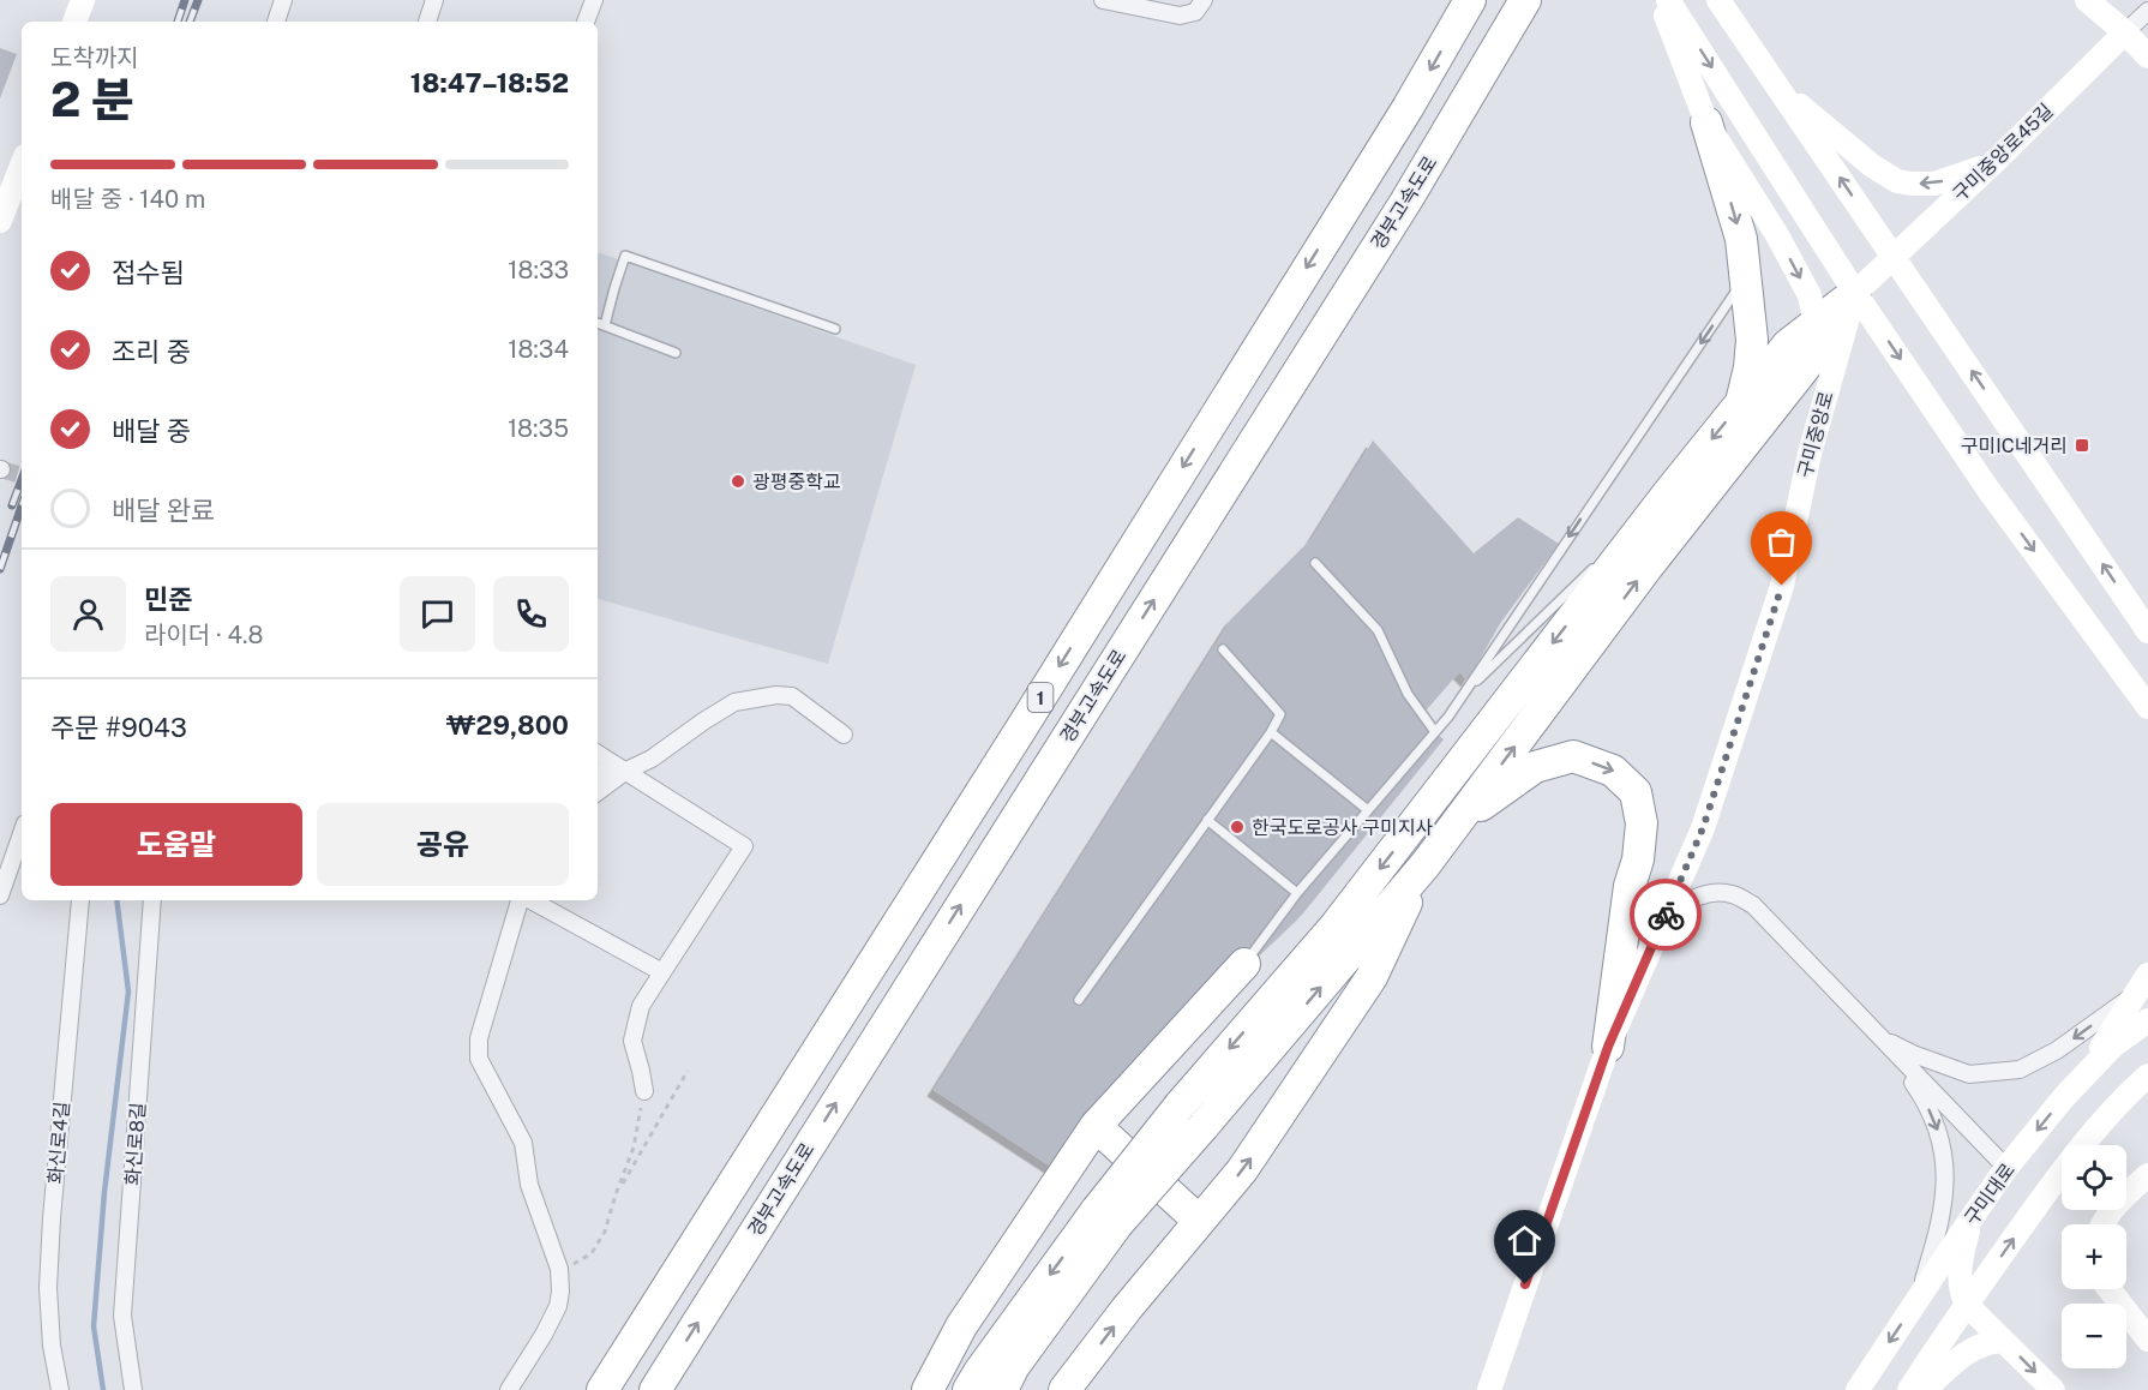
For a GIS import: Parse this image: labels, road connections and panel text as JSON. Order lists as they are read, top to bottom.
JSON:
{
  "streets": {
    "highway": ["경부고속도로", "1"],
    "main road": ["구미중앙로45길", "구미중앙로", "구미대로"],
    "street": ["화신로4길", "화신로8길"]
  },
  "crossings": [
    ["구미중앙로45길", "구미중앙로"]
  ],
  "places": {
    "transit": ["구미IC네거리"],
    "other": ["광평중학교", "한국도로공사 구미지사"]
  },
  "page": {
    "heading": ["2 분", "도착까지", "18:47–18:52"],
    "panel": [
      "민준",
      "라이더 · 4.8",
      "주문 #9043",
      "₩29,800"
    ],
    "bar": "배달 중 · 140 m",
    "list": [
      ["접수됨", "18:33"],
      ["조리 중", "18:34"],
      ["배달 중", "18:35"],
      "배달 완료"
    ],
    "buttons": ["도움말", "공유"],
    "map_buttons": ["+", "−"]
  }
}
